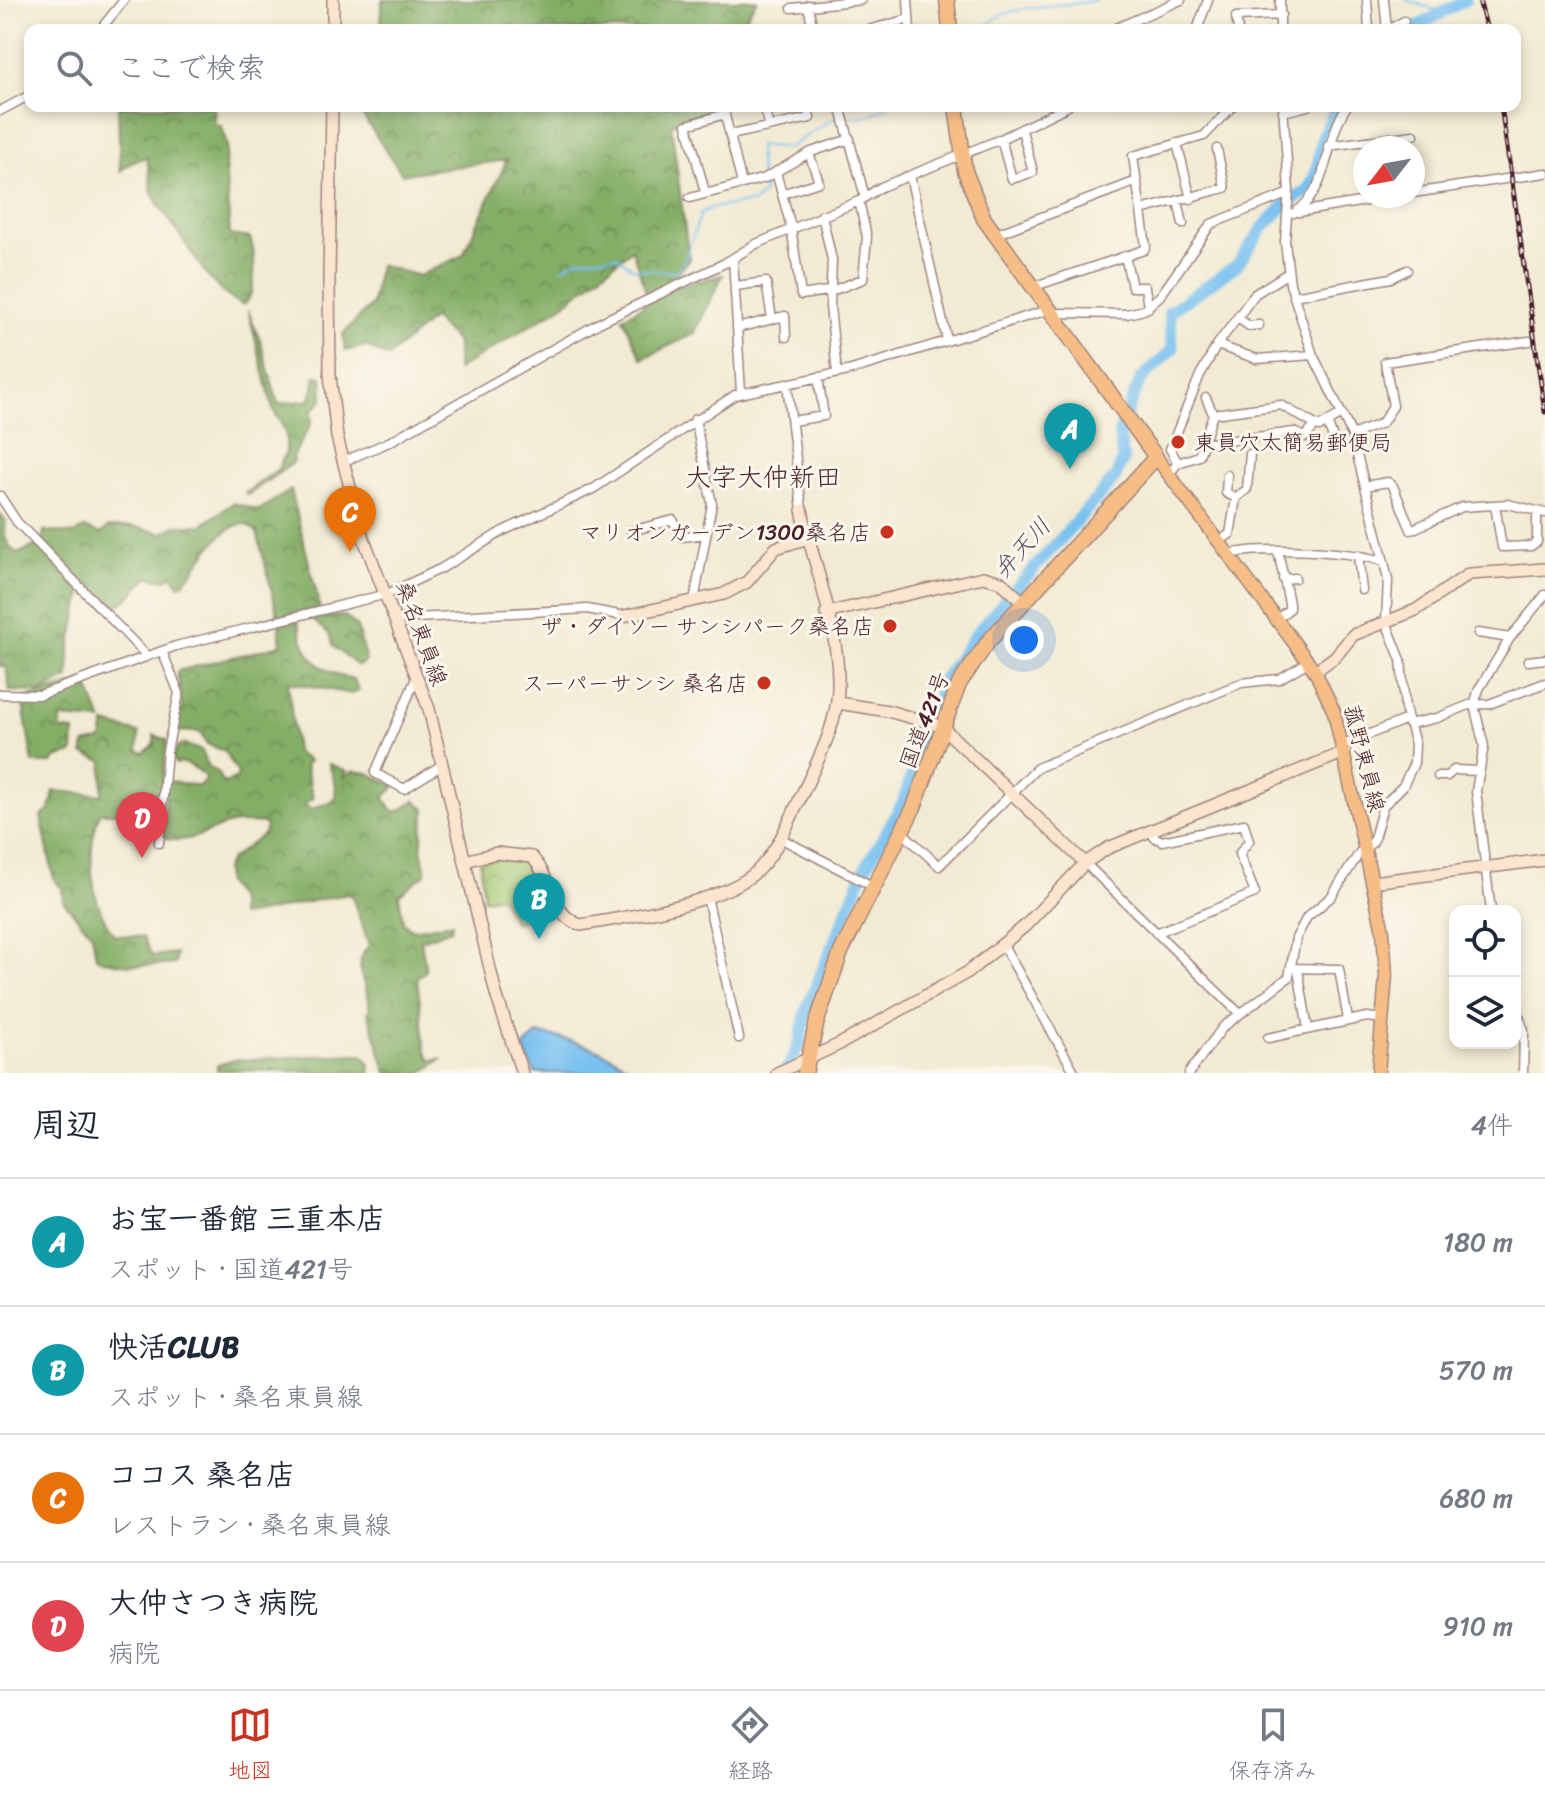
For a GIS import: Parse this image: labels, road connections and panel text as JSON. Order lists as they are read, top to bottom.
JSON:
{
  "streets": {
    "highway": ["国道421号"],
    "main road": ["菰野東員線"],
    "street": ["桑名東員線"]
  },
  "crossings": [
    ["国道421号", "菰野東員線"]
  ],
  "districts": ["大字大仲新田"],
  "water": ["弁天川"],
  "places": [
    "東員穴太簡易郵便局",
    "マリオンガーデン1300桑名店",
    "ザ・ダイソー サンシパーク桑名店",
    "スーパーサンシ 桑名店"
  ],
  "north": "bottom left",
  "page": {
    "search": "ここで検索",
    "pins": [
      "A",
      "C",
      "D",
      "B"
    ],
    "heading": ["周辺", "4件"],
    "list": [
      {
        "mark": "A",
        "name": "お宝一番館 三重本店",
        "note": "スポット · 国道421号",
        "value": "180 m"
      },
      {
        "mark": "B",
        "name": "快活CLUB",
        "note": "スポット · 桑名東員線",
        "value": "570 m"
      },
      {
        "mark": "C",
        "name": "ココス 桑名店",
        "note": "レストラン · 桑名東員線",
        "value": "680 m"
      },
      {
        "mark": "D",
        "name": "大仲さつき病院",
        "note": "病院",
        "value": "910 m"
      }
    ],
    "nav": ["地図", "経路", "保存済み"]
  }
}
